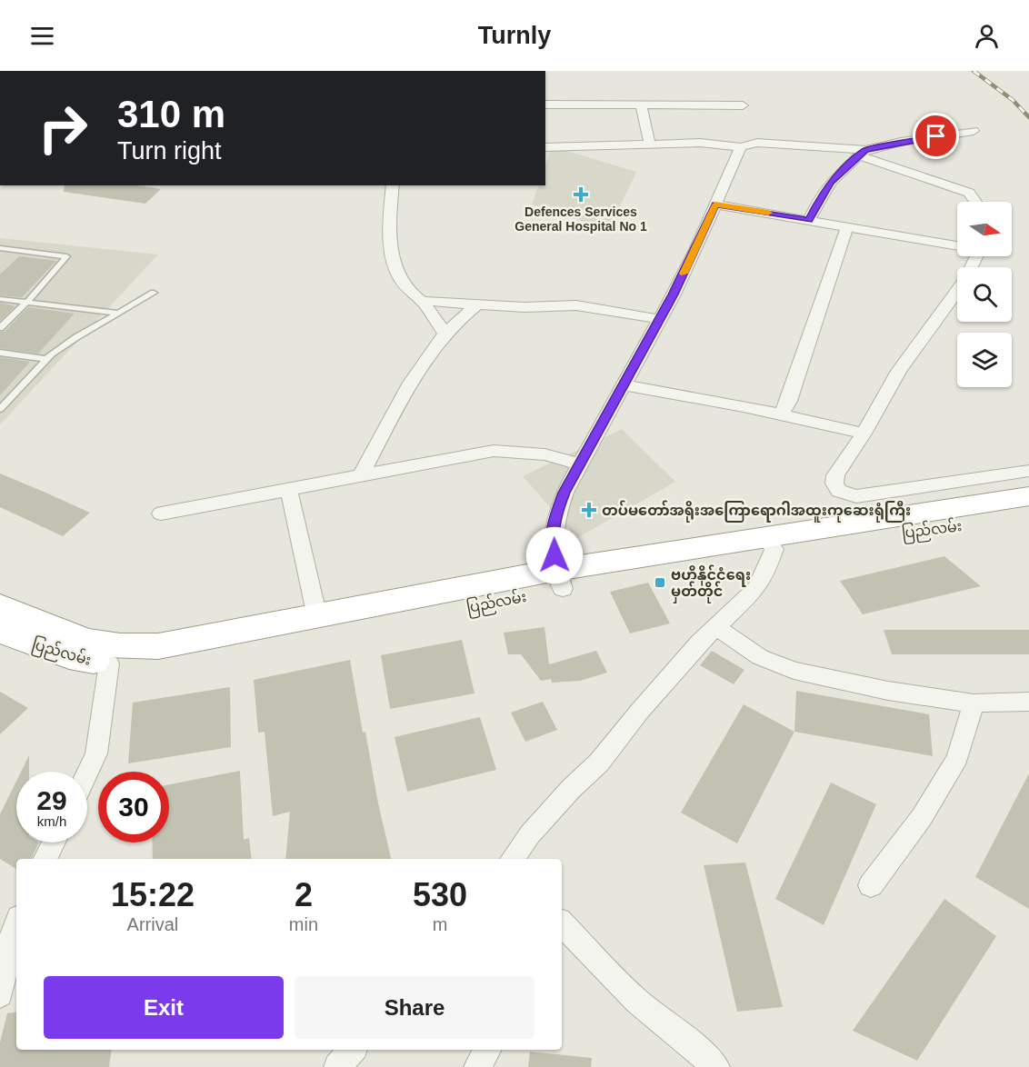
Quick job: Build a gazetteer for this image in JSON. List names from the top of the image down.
{
  "streets": {
    "highway": ["ပြည်လမ်း"]
  },
  "places": {
    "health": ["Defences Services General Hospital No 1", "တပ်မတော်အရိုးအကြောရောဂါအထူးကုဆေးရုံကြီး"],
    "transit": ["ဗဟိုနိုင်ငံရေး မှတ်တိုင်"]
  },
  "north": "right",
  "page": {
    "header": "Turnly",
    "turn": ["310 m", "Turn right"],
    "speed": "29 km/h",
    "limit": "30",
    "eta": [
      "15:22",
      "Arrival",
      "2",
      "min",
      "530",
      "m"
    ],
    "buttons": ["Exit", "Share"]
  }
}
